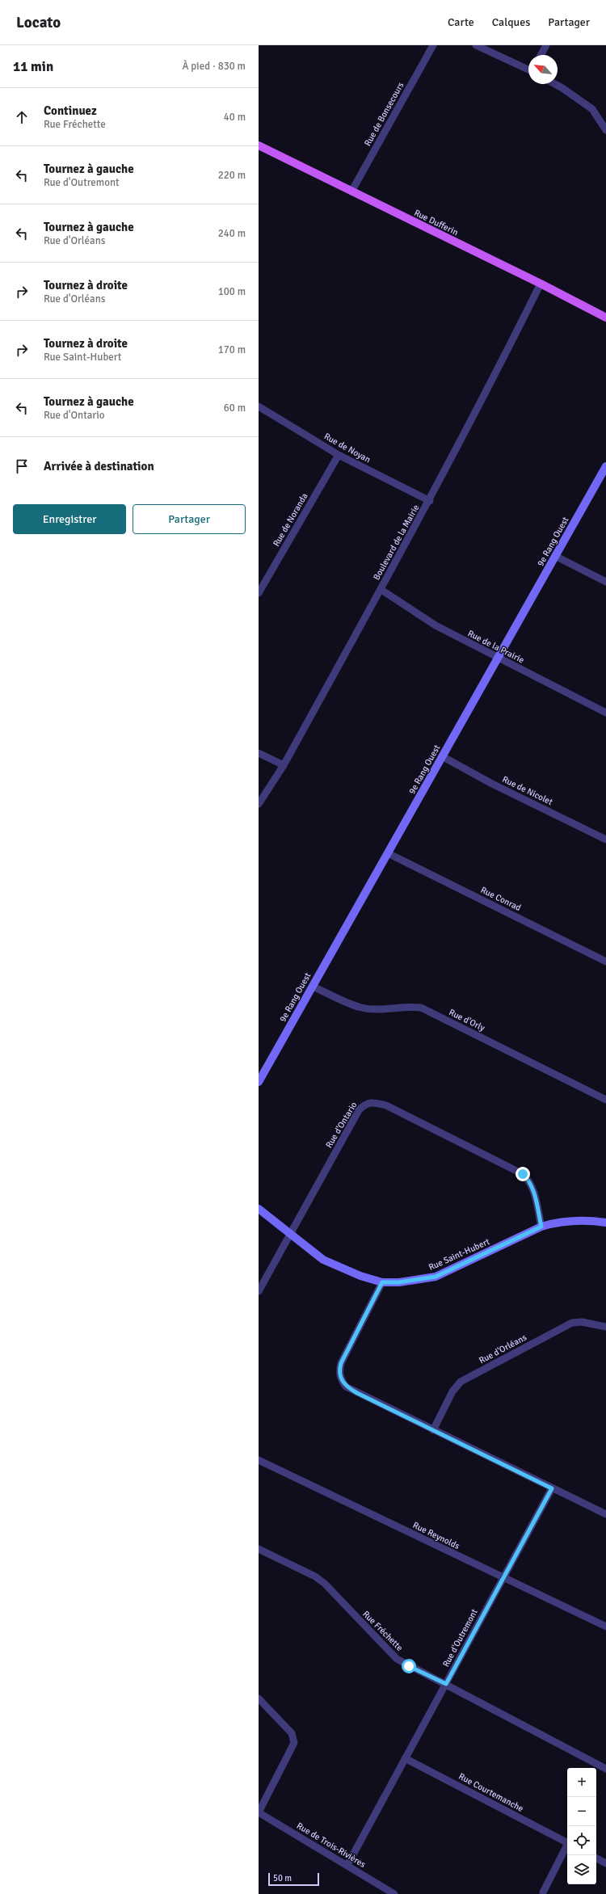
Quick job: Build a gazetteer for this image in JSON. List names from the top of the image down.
{
  "streets": {
    "main road": ["Rue Dufferin"],
    "street": [
      "Rue de Bonsecours",
      "Rue de Noyan",
      "Rue de Noranda",
      "9e Rang Ouest",
      "Boulevard de la Mairie",
      "Rue de la Prairie",
      "Rue de Nicolet",
      "Rue Conrad",
      "Rue d'Orly",
      "Rue d'Ontario",
      "Rue Saint-Hubert",
      "Rue d'Orléans",
      "Rue Reynolds",
      "Rue Fréchette",
      "Rue d'Outremont",
      "Rue Courtemanche",
      "Rue de Trois-Rivières"
    ]
  },
  "crossings": [
    ["Rue de Bonsecours", "Rue Dufferin"],
    ["Rue Dufferin", "Boulevard de la Mairie"],
    ["Rue de Noyan", "Rue de Noranda"],
    ["Rue de Noyan", "Boulevard de la Mairie"],
    ["9e Rang Ouest", "Rue de la Prairie"],
    ["9e Rang Ouest", "Rue de Nicolet"],
    ["9e Rang Ouest", "Rue Conrad"],
    ["9e Rang Ouest", "Rue d'Orly"],
    ["Boulevard de la Mairie", "Rue de la Prairie"],
    ["Rue d'Ontario", "Rue Saint-Hubert"],
    ["Rue Reynolds", "Rue d'Outremont"],
    ["Rue Fréchette", "Rue d'Outremont"],
    ["Rue d'Outremont", "Rue Courtemanche"],
    ["Rue d'Outremont", "Rue de Trois-Rivières"]
  ],
  "scale_bar": "50 m",
  "north": "top left",
  "page": {
    "header": "Locato",
    "nav": ["Carte", "Calques", "Partager"],
    "heading": ["11 min", "À pied · 830 m"],
    "list": [
      ["Continuez", "Rue Fréchette", "40 m"],
      ["Tournez à gauche", "Rue d'Outremont", "220 m"],
      ["Tournez à gauche", "Rue d'Orléans", "240 m"],
      ["Tournez à droite", "Rue d'Orléans", "100 m"],
      ["Tournez à droite", "Rue Saint-Hubert", "170 m"],
      ["Tournez à gauche", "Rue d'Ontario", "60 m"],
      "Arrivée à destination"
    ],
    "buttons": ["Enregistrer", "Partager"],
    "map_buttons": ["+", "−"],
    "scale": "50 m"
  }
}
